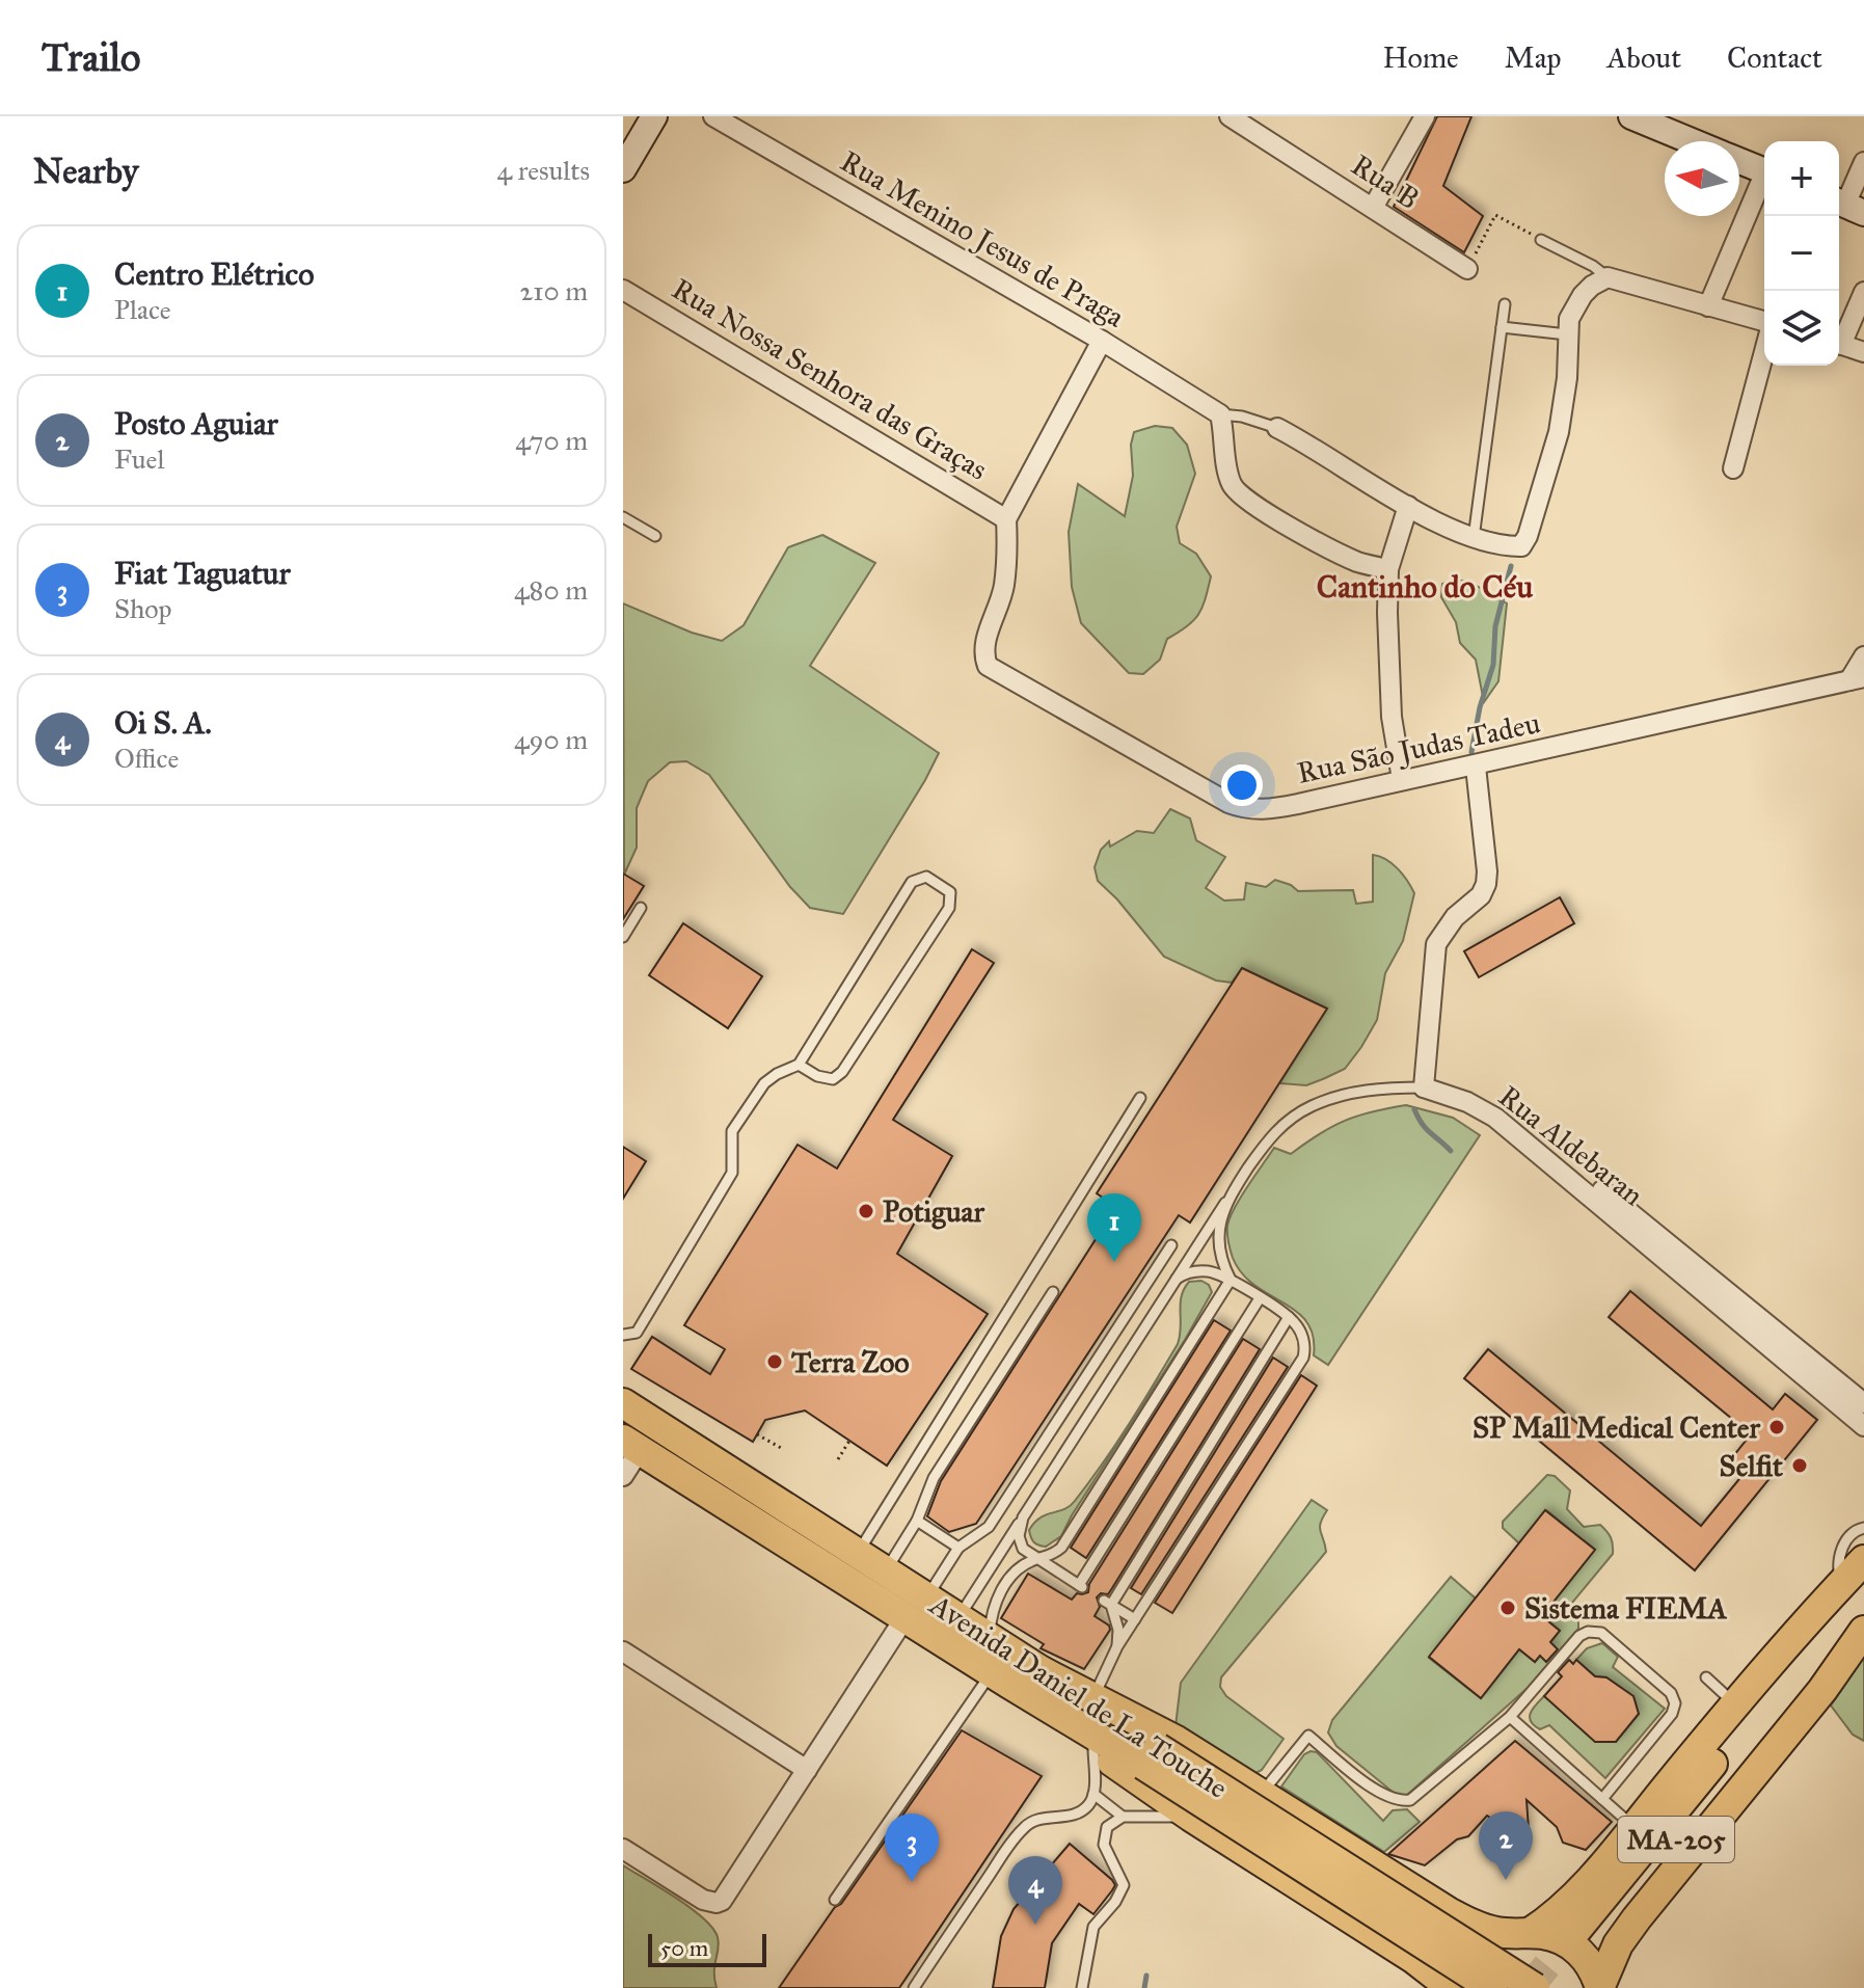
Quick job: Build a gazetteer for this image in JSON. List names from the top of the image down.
{
  "streets": {
    "main road": ["Avenida Daniel de La Touche", "MA-205"],
    "street": [
      "Rua B",
      "Rua Menino Jesus de Praga",
      "Rua Nossa Senhora das Graças",
      "Rua São Judas Tadeu",
      "Rua Aldebaran"
    ]
  },
  "crossings": [
    ["Rua Nossa Senhora das Graças", "Rua São Judas Tadeu"]
  ],
  "districts": ["Cantinho do Céu"],
  "places": [
    "Potiguar",
    "Terra Zoo",
    "SP Mall Medical Center",
    "Selfit",
    "Sistema FIEMA"
  ],
  "scale_bar": "50 m",
  "north": "left",
  "page": {
    "header": "Trailo",
    "nav": [
      "Home",
      "Map",
      "About",
      "Contact"
    ],
    "heading": ["Nearby", "4 results"],
    "map_buttons": ["+", "−"],
    "list": [
      {
        "mark": "1",
        "name": "Centro Elétrico",
        "note": "Place",
        "value": "210 m"
      },
      {
        "mark": "2",
        "name": "Posto Aguiar",
        "note": "Fuel",
        "value": "470 m"
      },
      {
        "mark": "3",
        "name": "Fiat Taguatur",
        "note": "Shop",
        "value": "480 m"
      },
      {
        "mark": "4",
        "name": "Oi S. A.",
        "note": "Office",
        "value": "490 m"
      }
    ],
    "pins": [
      "1",
      "2",
      "3",
      "4"
    ],
    "scale": "50 m"
  }
}
